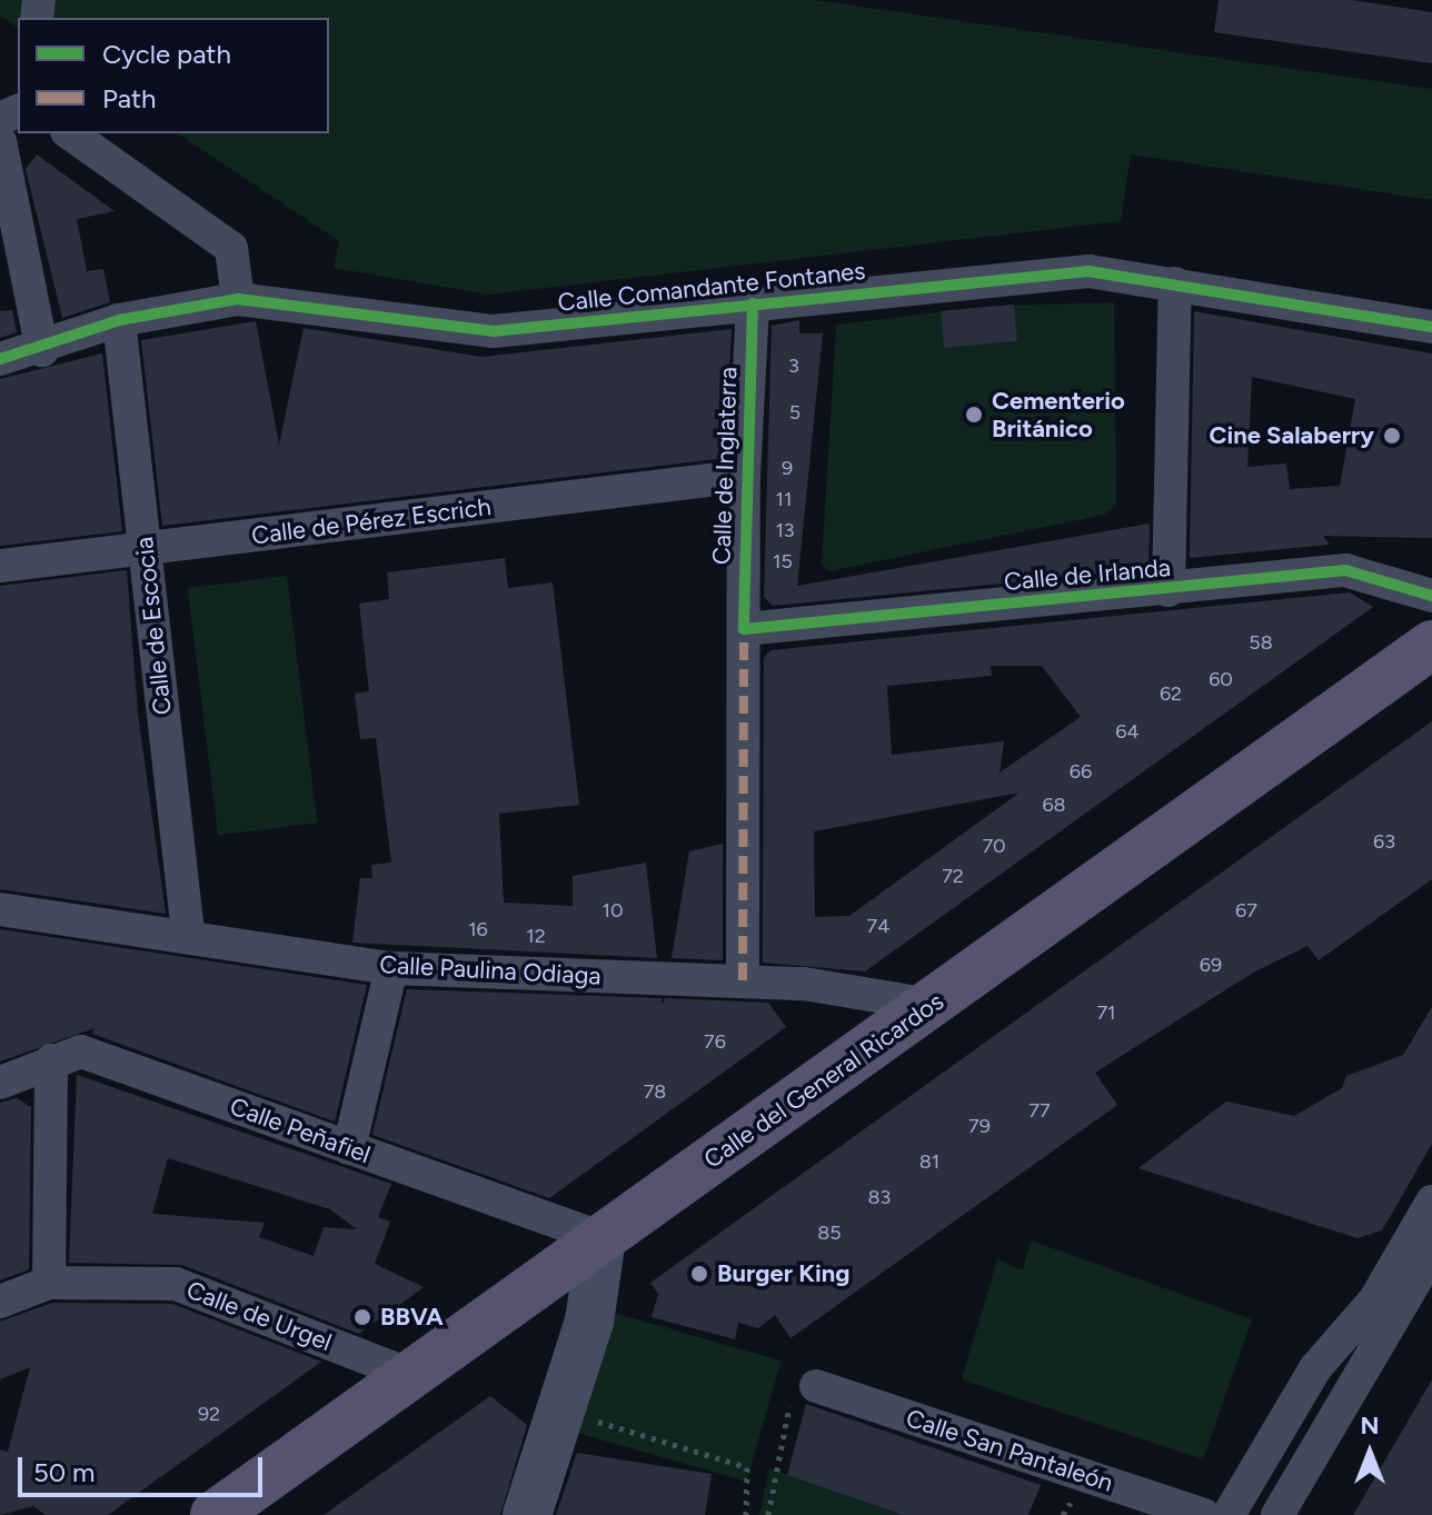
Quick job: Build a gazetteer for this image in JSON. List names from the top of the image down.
{
  "streets": {
    "main road": ["Calle del General Ricardos"],
    "street": [
      "Calle Comandante Fontanes",
      "Calle de Inglaterra",
      "Calle de Pérez Escrich",
      "Calle de Irlanda",
      "Calle de Escocia",
      "Calle Paulina Odiaga",
      "Calle Peñafiel",
      "Calle de Urgel",
      "Calle San Pantaleón"
    ]
  },
  "crossings": [
    ["Calle Comandante Fontanes", "Calle de Inglaterra"],
    ["Calle Comandante Fontanes", "Calle de Escocia"],
    ["Calle de Inglaterra", "Calle de Pérez Escrich"],
    ["Calle de Inglaterra", "Calle de Irlanda"],
    ["Calle de Inglaterra", "Calle Paulina Odiaga"],
    ["Calle de Pérez Escrich", "Calle de Escocia"],
    ["Calle de Escocia", "Calle Paulina Odiaga"],
    ["Calle Paulina Odiaga", "Calle del General Ricardos"],
    ["Calle del General Ricardos", "Calle Peñafiel"],
    ["Calle del General Ricardos", "Calle de Urgel"]
  ],
  "places": [
    "Cementerio Británico",
    "Cine Salaberry",
    "Burger King",
    "BBVA"
  ],
  "house_numbers": [
    "3",
    "5",
    "9",
    "11",
    "13",
    "15",
    "58",
    "60",
    "62",
    "64",
    "66",
    "68",
    "63",
    "70",
    "72",
    "10",
    "67",
    "74",
    "16",
    "12",
    "69",
    "71",
    "76",
    "78",
    "77",
    "79",
    "81",
    "83",
    "85",
    "92"
  ],
  "legend": ["Cycle path", "Path"],
  "scale_bar": "50 m",
  "north": "top"
}
